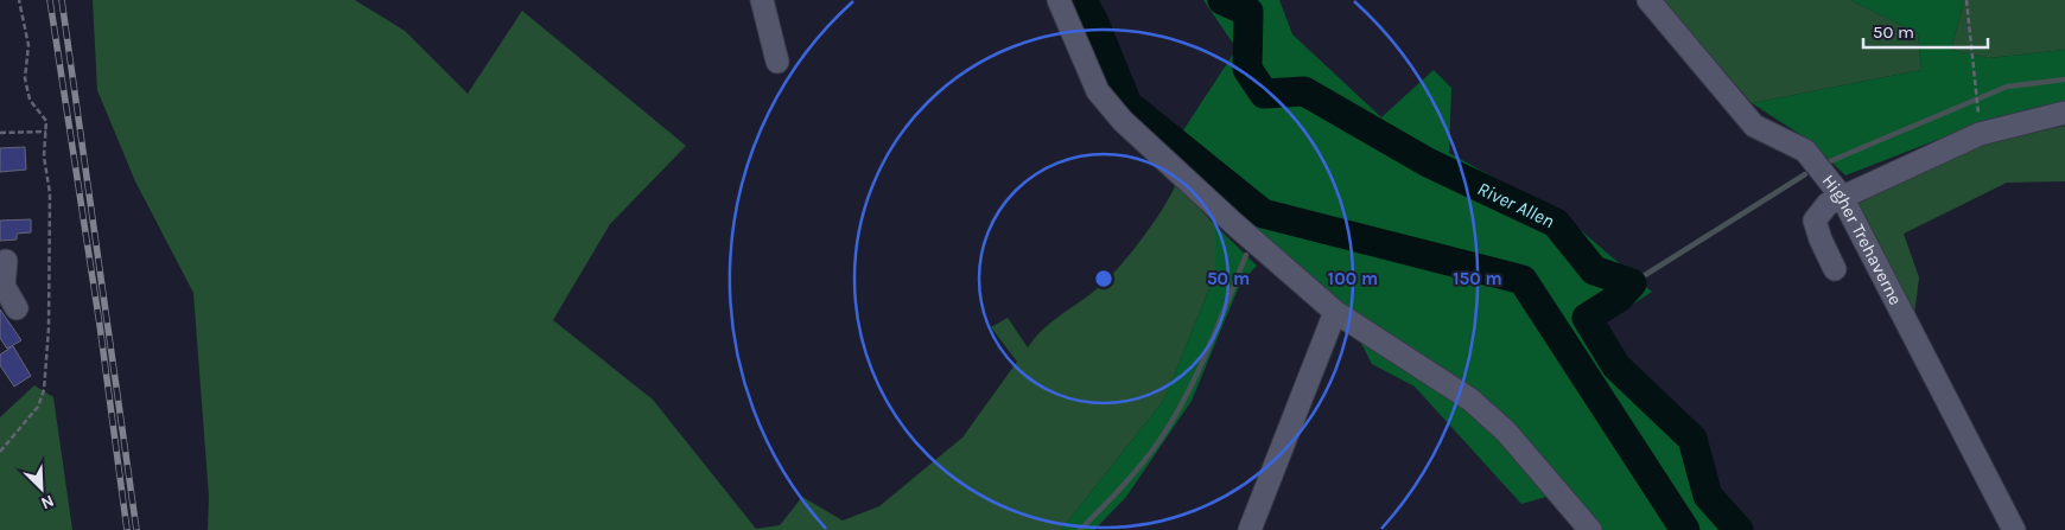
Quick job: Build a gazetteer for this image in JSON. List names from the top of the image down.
{
  "streets": {
    "street": ["Higher Trehaverne"]
  },
  "water": ["River Allen"],
  "scale_bar": "50 m",
  "north": "bottom right",
  "rings": ["50 m", "100 m", "150 m"]
}
